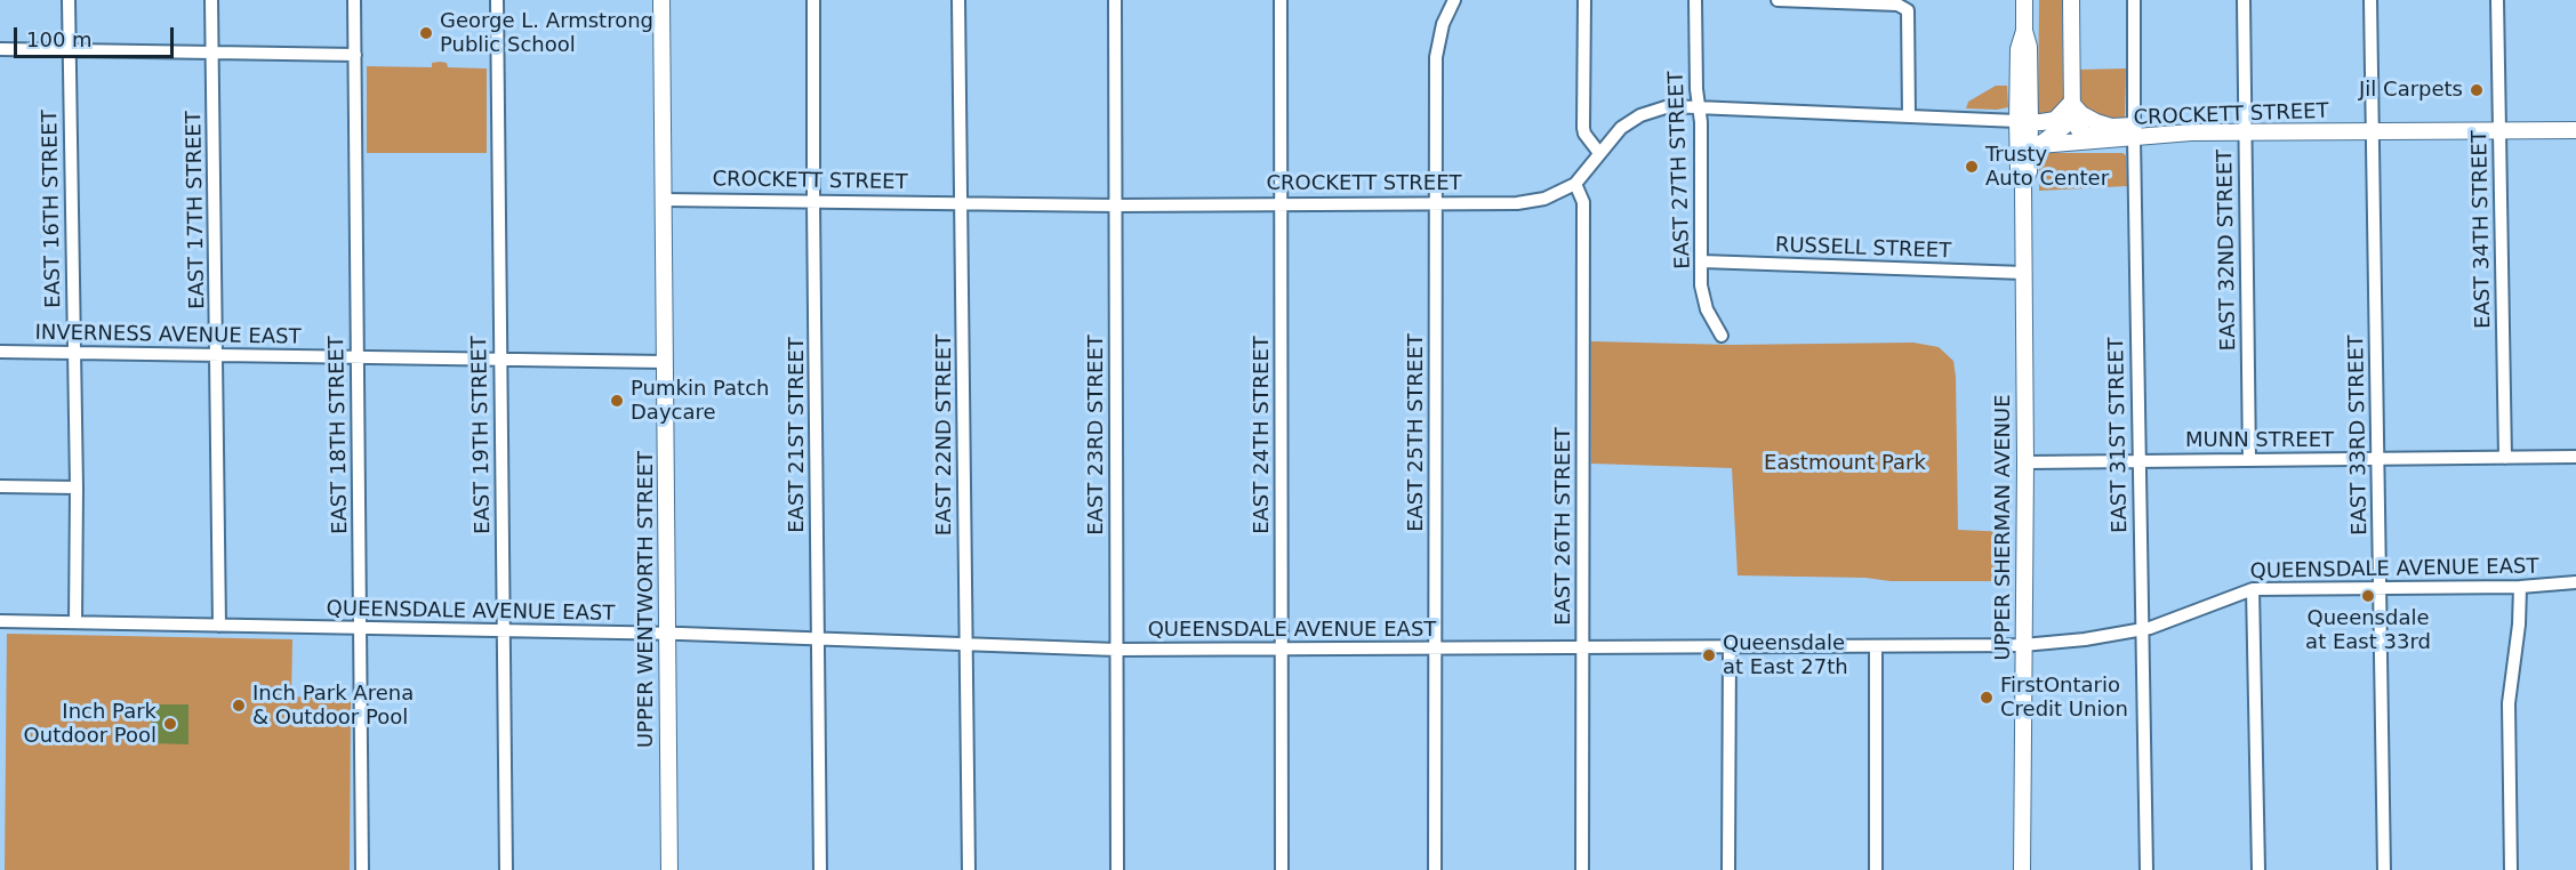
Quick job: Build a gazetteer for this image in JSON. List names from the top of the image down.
{
  "streets": {
    "main road": ["CROCKETT STREET", "UPPER SHERMAN AVENUE", "UPPER WENTWORTH STREET"],
    "street": [
      "EAST 27TH STREET",
      "EAST 16TH STREET",
      "EAST 17TH STREET",
      "EAST 34TH STREET",
      "RUSSELL STREET",
      "EAST 32ND STREET",
      "INVERNESS AVENUE EAST",
      "EAST 25TH STREET",
      "EAST 18TH STREET",
      "EAST 19TH STREET",
      "EAST 21ST STREET",
      "EAST 22ND STREET",
      "EAST 23RD STREET",
      "EAST 24TH STREET",
      "EAST 31ST STREET",
      "EAST 33RD STREET",
      "MUNN STREET",
      "EAST 26TH STREET",
      "QUEENSDALE AVENUE EAST"
    ]
  },
  "crossings": [
    ["CROCKETT STREET", "EAST 27TH STREET"],
    ["CROCKETT STREET", "EAST 34TH STREET"],
    ["CROCKETT STREET", "EAST 32ND STREET"],
    ["CROCKETT STREET", "EAST 25TH STREET"],
    ["CROCKETT STREET", "EAST 21ST STREET"],
    ["CROCKETT STREET", "EAST 22ND STREET"],
    ["CROCKETT STREET", "EAST 23RD STREET"],
    ["CROCKETT STREET", "EAST 24TH STREET"],
    ["CROCKETT STREET", "EAST 31ST STREET"],
    ["CROCKETT STREET", "EAST 33RD STREET"],
    ["CROCKETT STREET", "EAST 26TH STREET"],
    ["CROCKETT STREET", "UPPER SHERMAN AVENUE"],
    ["CROCKETT STREET", "UPPER WENTWORTH STREET"],
    ["EAST 27TH STREET", "RUSSELL STREET"],
    ["EAST 16TH STREET", "INVERNESS AVENUE EAST"],
    ["EAST 16TH STREET", "QUEENSDALE AVENUE EAST"],
    ["EAST 17TH STREET", "INVERNESS AVENUE EAST"],
    ["EAST 17TH STREET", "QUEENSDALE AVENUE EAST"],
    ["EAST 34TH STREET", "MUNN STREET"],
    ["RUSSELL STREET", "UPPER SHERMAN AVENUE"],
    ["EAST 32ND STREET", "MUNN STREET"],
    ["INVERNESS AVENUE EAST", "EAST 18TH STREET"],
    ["INVERNESS AVENUE EAST", "EAST 19TH STREET"],
    ["INVERNESS AVENUE EAST", "UPPER WENTWORTH STREET"],
    ["EAST 25TH STREET", "QUEENSDALE AVENUE EAST"],
    ["EAST 18TH STREET", "QUEENSDALE AVENUE EAST"],
    ["EAST 19TH STREET", "QUEENSDALE AVENUE EAST"],
    ["EAST 21ST STREET", "QUEENSDALE AVENUE EAST"],
    ["EAST 22ND STREET", "QUEENSDALE AVENUE EAST"],
    ["EAST 23RD STREET", "QUEENSDALE AVENUE EAST"],
    ["EAST 24TH STREET", "QUEENSDALE AVENUE EAST"],
    ["EAST 31ST STREET", "MUNN STREET"],
    ["EAST 31ST STREET", "QUEENSDALE AVENUE EAST"],
    ["EAST 33RD STREET", "MUNN STREET"],
    ["EAST 33RD STREET", "QUEENSDALE AVENUE EAST"],
    ["MUNN STREET", "UPPER SHERMAN AVENUE"],
    ["EAST 26TH STREET", "QUEENSDALE AVENUE EAST"],
    ["UPPER SHERMAN AVENUE", "QUEENSDALE AVENUE EAST"],
    ["QUEENSDALE AVENUE EAST", "UPPER WENTWORTH STREET"]
  ],
  "parks": ["Eastmount Park"],
  "places": [
    "George L. Armstrong Public School",
    "Jil Carpets",
    "Trusty Auto Center",
    "Pumkin Patch Daycare",
    "Queensdale at East 33rd",
    "Queensdale at East 27th",
    "FirstOntario Credit Union",
    "Inch Park Arena & Outdoor Pool",
    "Inch Park Outdoor Pool"
  ],
  "scale_bar": "100 m"
}
